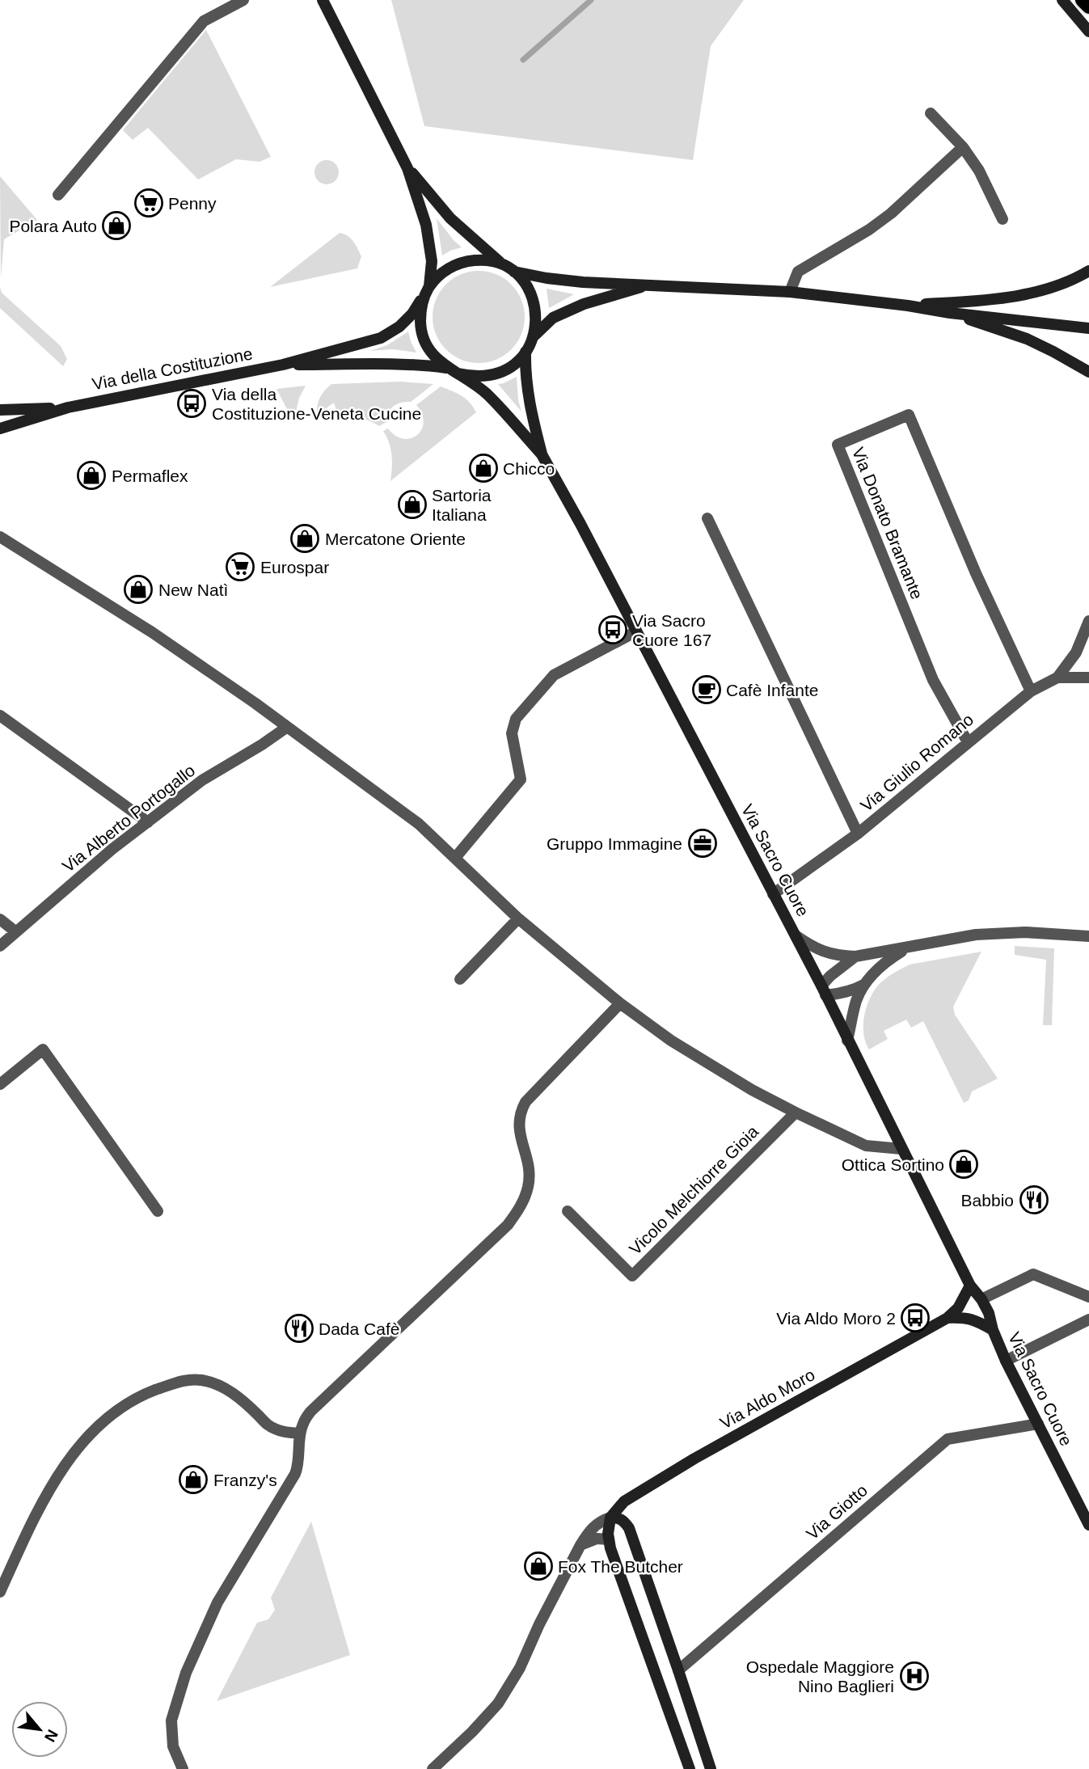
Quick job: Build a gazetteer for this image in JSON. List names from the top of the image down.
{
  "streets": {
    "main road": ["Via della Costituzione", "Via Sacro Cuore", "Via Aldo Moro"],
    "street": [
      "Via Donato Bramante",
      "Via Giulio Romano",
      "Via Alberto Portogallo",
      "Vicolo Melchiorre Gioia",
      "Via Giotto"
    ]
  },
  "crossings": [
    ["Via Donato Bramante", "Via Giulio Romano"],
    ["Via Giulio Romano", "Via Sacro Cuore"],
    ["Via Sacro Cuore", "Via Giotto"]
  ],
  "places": {
    "supermarket": ["Penny", "Eurospar"],
    "shop": [
      "Polara Auto",
      "Chicco",
      "Permaflex",
      "Sartoria Italiana",
      "Mercatone Oriente",
      "New Natì",
      "Ottica Sortino",
      "Franzy's",
      "Fox The Butcher"
    ],
    "bus stop": ["Via della Costituzione-Veneta Cucine", "Via Sacro Cuore 167", "Via Aldo Moro 2"],
    "cafe": ["Cafè Infante"],
    "office": ["Gruppo Immagine"],
    "restaurant": ["Babbio", "Dada Cafè"],
    "hospital": ["Ospedale Maggiore Nino Baglieri"]
  },
  "north": "bottom right"
}
